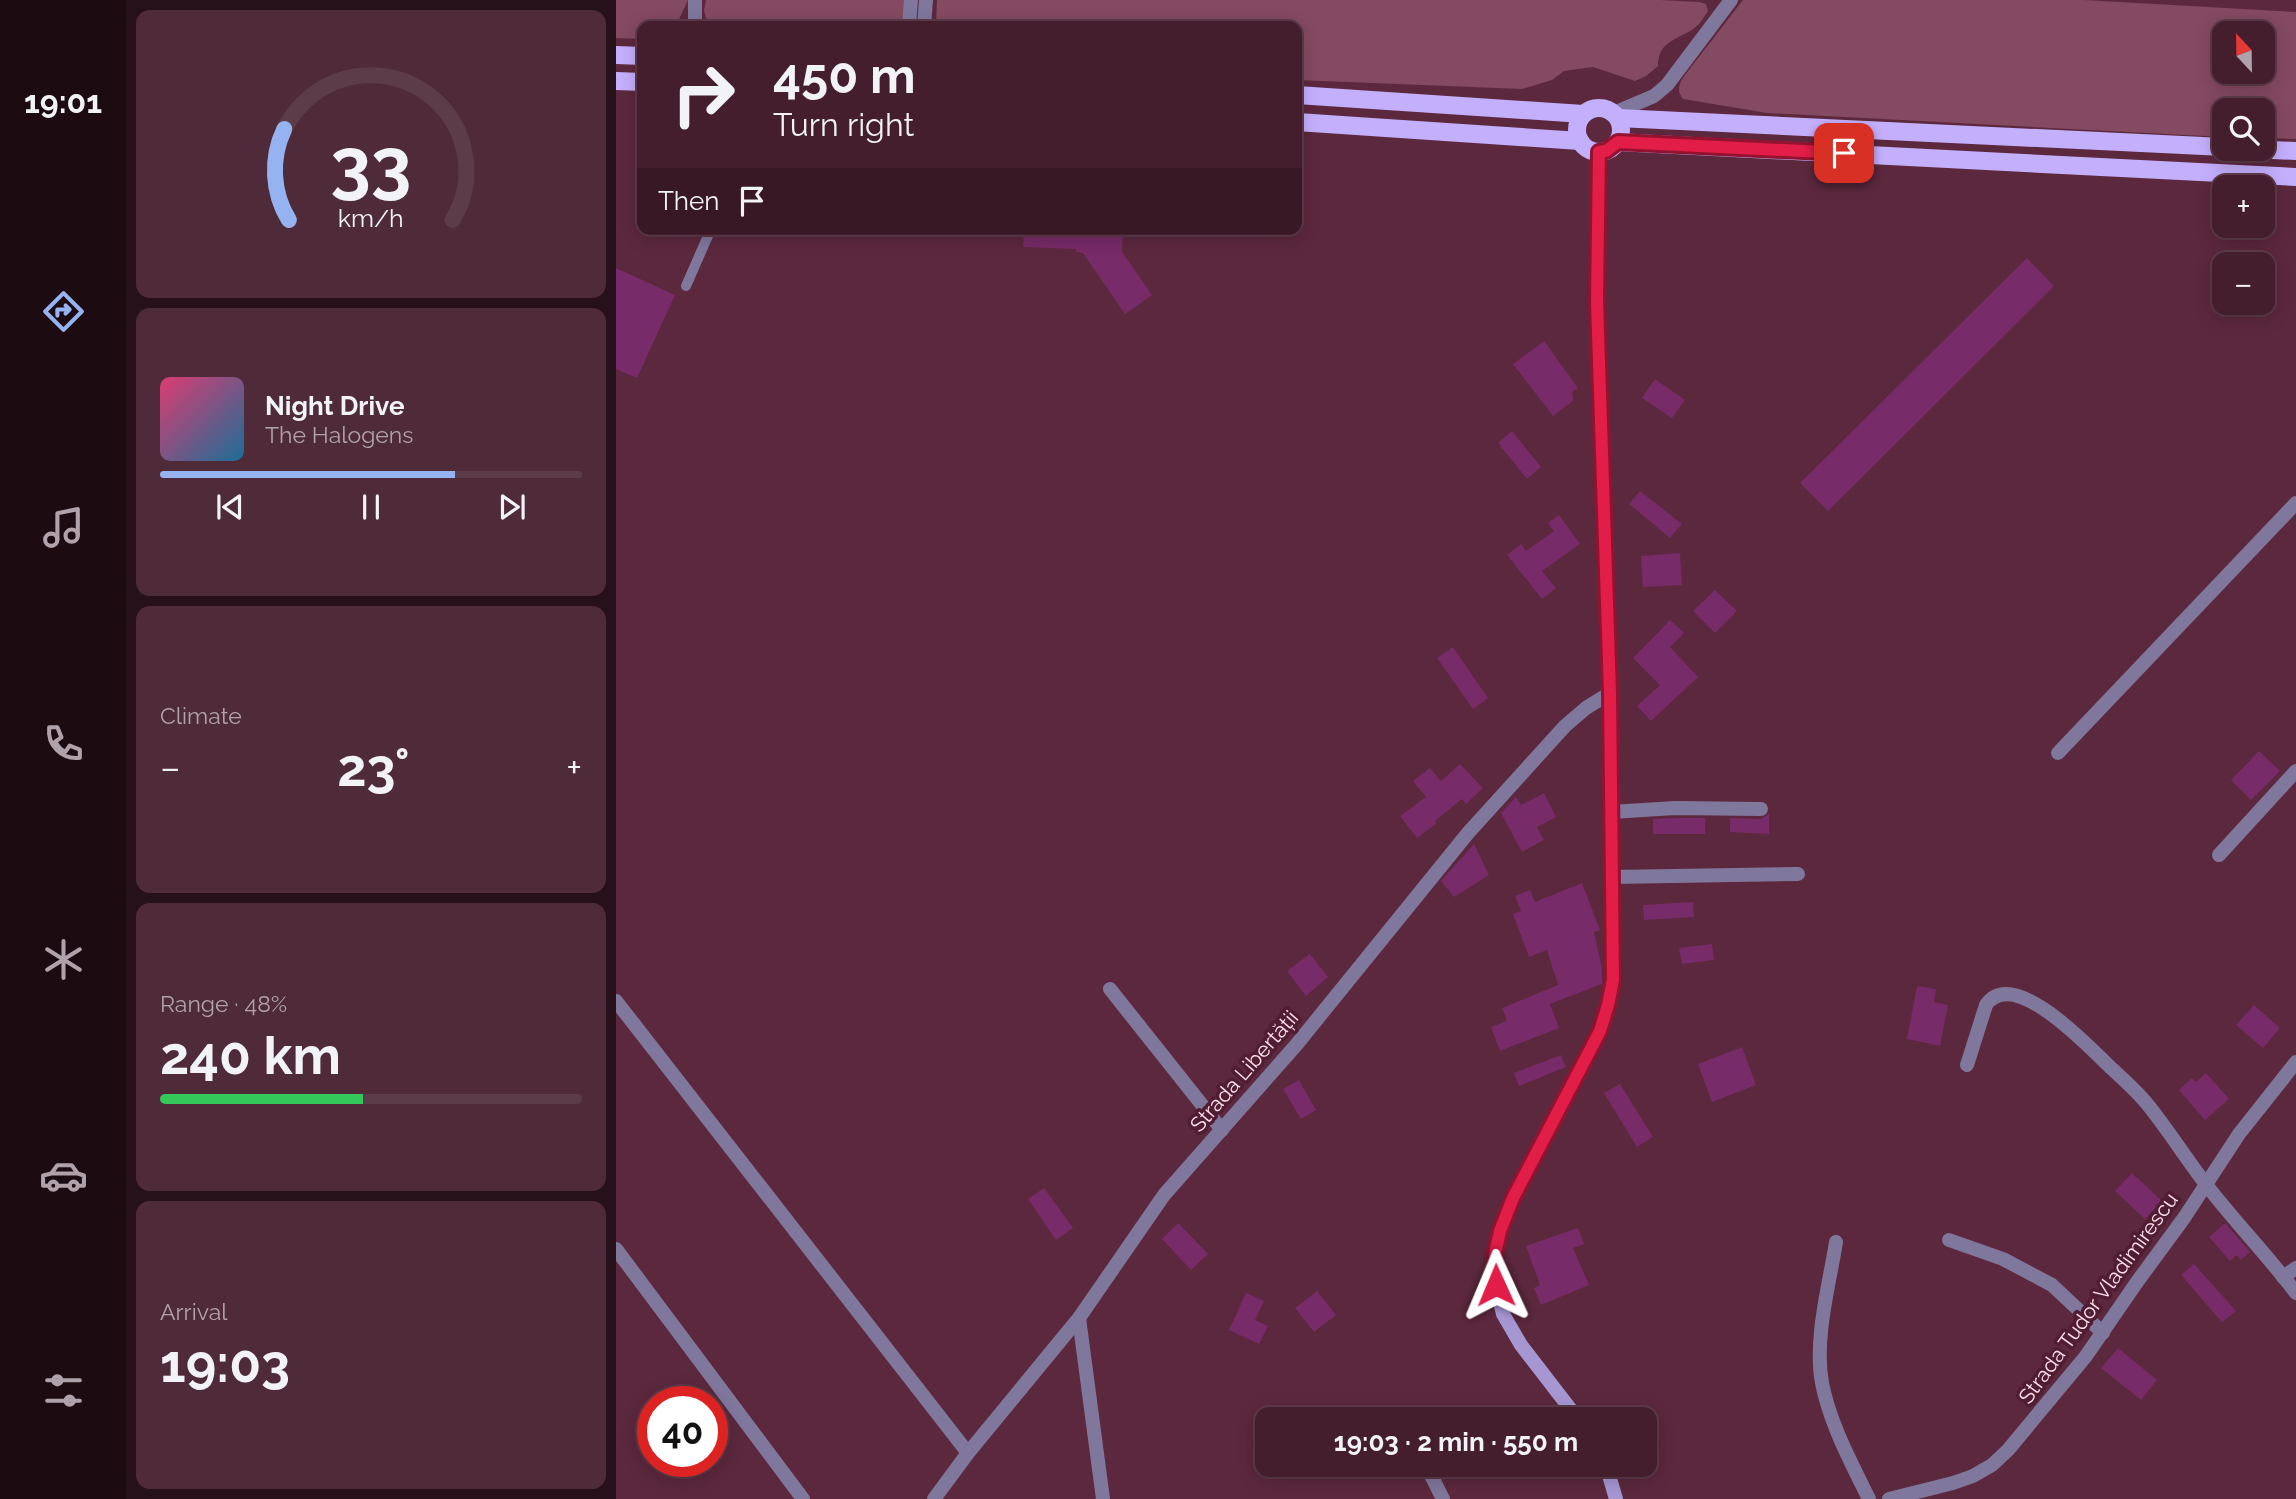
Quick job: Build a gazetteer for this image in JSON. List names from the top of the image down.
{
  "streets": {
    "street": ["Strada Libertății", "Strada Tudor Vladimirescu"]
  },
  "north": "top",
  "page": {
    "tabs": "19:01",
    "map_buttons": ["+", "−"],
    "turn": ["450 m", "Turn right"],
    "then": "Then",
    "song": ["Night Drive", "The Halogens"],
    "tile": [
      "Climate",
      ["Range · 48%", "240 km"],
      ["Arrival", "19:03"]
    ],
    "heat": ["−", "23°", "+"],
    "limit": "40",
    "trip": "19:03 · 2 min · 550 m",
    "gauge": ["33", "km/h"]
  }
}
